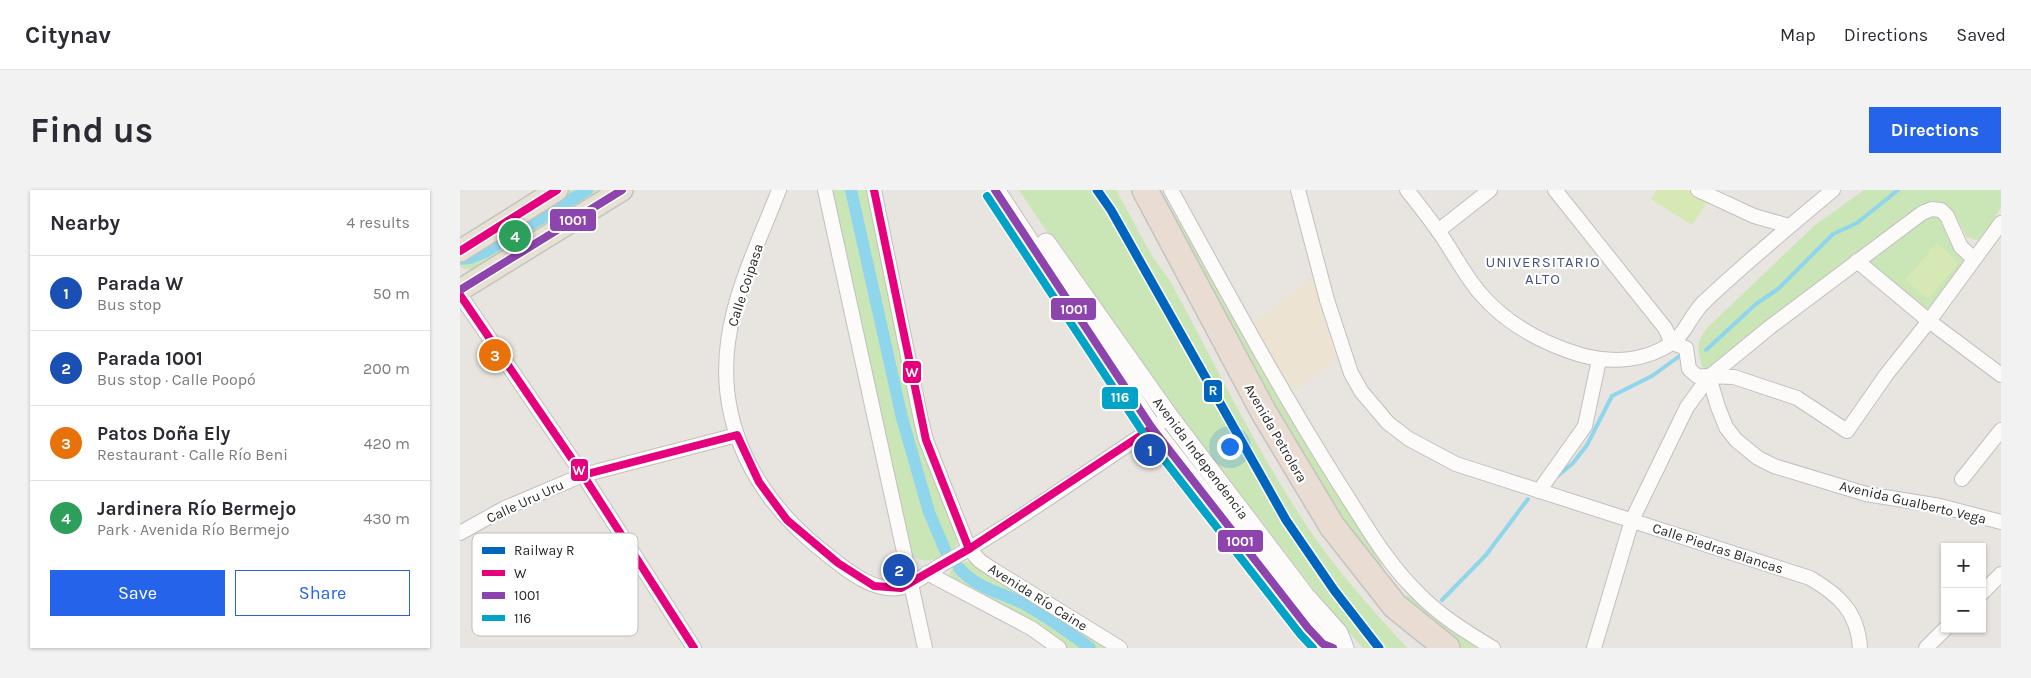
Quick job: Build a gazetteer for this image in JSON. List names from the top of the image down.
{
  "streets": {
    "highway": ["Avenida Petrolera"],
    "main road": ["Avenida Independencia"],
    "street": [
      "Calle Coipasa",
      "Calle Uru Uru",
      "Avenida Gualberto Vega",
      "Calle Piedras Blancas",
      "Avenida Río Caine"
    ]
  },
  "crossings": [
    ["Calle Coipasa", "Calle Uru Uru"]
  ],
  "districts": ["UNIVERSITARIO ALTO"],
  "lines": [
    "rail line R",
    "transit line W",
    "transit line 1001",
    "transit line 116"
  ],
  "legend": [
    "Railway R",
    "W",
    "1001",
    "116"
  ],
  "page": {
    "header": "Citynav",
    "nav": ["Map", "Directions", "Saved"],
    "buttons": [
      "Directions",
      ["Save", "Share"]
    ],
    "title": "Find us",
    "heading": ["Nearby", "4 results"],
    "pins": [
      "4",
      "3",
      "1",
      "2"
    ],
    "list": [
      {
        "mark": "1",
        "name": "Parada W",
        "note": "Bus stop",
        "value": "50 m"
      },
      {
        "mark": "2",
        "name": "Parada 1001",
        "note": "Bus stop · Calle Poopó",
        "value": "200 m"
      },
      {
        "mark": "3",
        "name": "Patos Doña Ely",
        "note": "Restaurant · Calle Río Beni",
        "value": "420 m"
      },
      {
        "mark": "4",
        "name": "Jardinera Río Bermejo",
        "note": "Park · Avenida Río Bermejo",
        "value": "430 m"
      }
    ],
    "map_buttons": ["+", "−"]
  }
}
